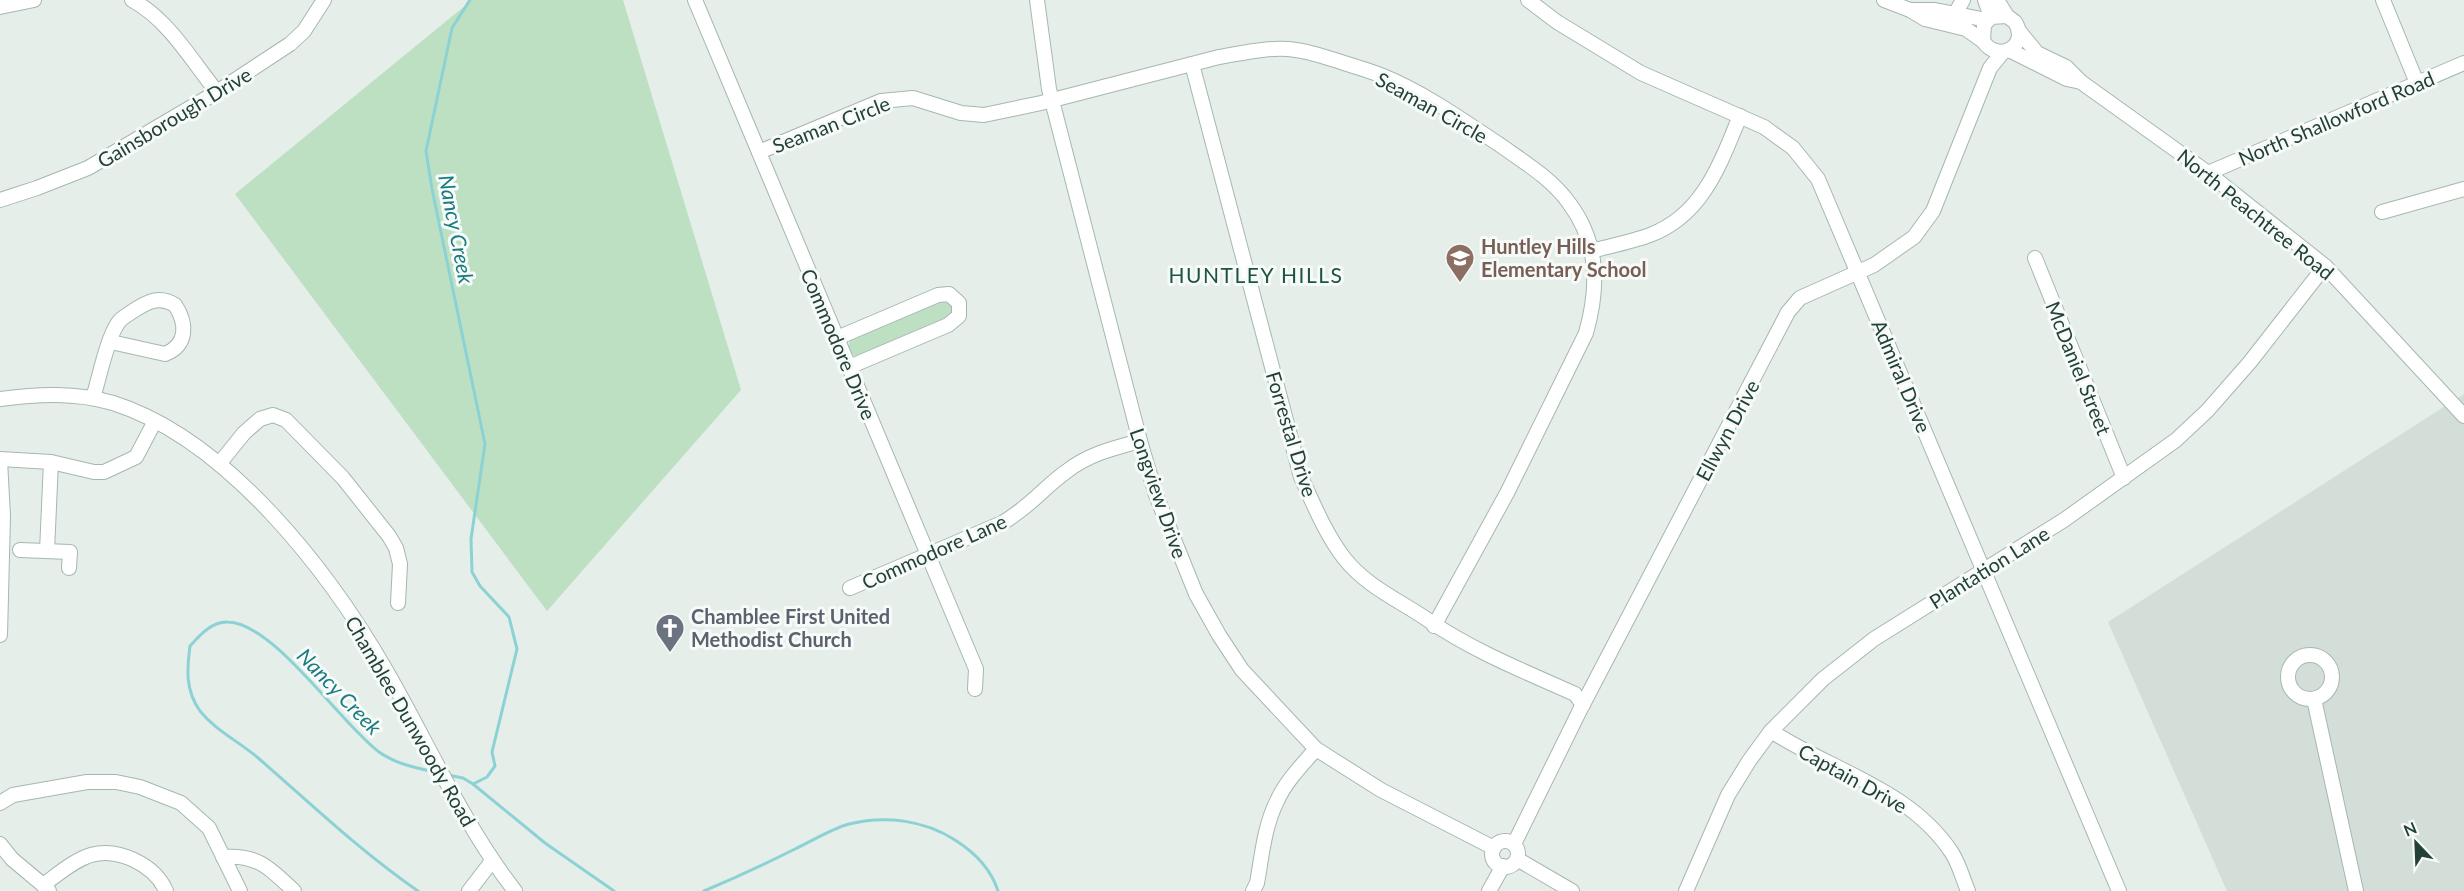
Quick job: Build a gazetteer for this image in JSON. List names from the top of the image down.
{
  "streets": {
    "street": [
      "Seaman Circle",
      "Gainsborough Drive",
      "North Shallowford Road",
      "North Peachtree Road",
      "Commodore Drive",
      "McDaniel Street",
      "Admiral Drive",
      "Ellwyn Drive",
      "Forrestal Drive",
      "Longview Drive",
      "Commodore Lane",
      "Plantation Lane",
      "Chamblee Dunwoody Road",
      "Captain Drive"
    ]
  },
  "crossings": [
    ["Seaman Circle", "Commodore Drive"],
    ["Seaman Circle", "Forrestal Drive"],
    ["Seaman Circle", "Longview Drive"],
    ["North Shallowford Road", "North Peachtree Road"],
    ["North Peachtree Road", "Ellwyn Drive"],
    ["North Peachtree Road", "Plantation Lane"],
    ["Commodore Drive", "Commodore Lane"],
    ["McDaniel Street", "Plantation Lane"],
    ["Admiral Drive", "Ellwyn Drive"],
    ["Admiral Drive", "Plantation Lane"],
    ["Ellwyn Drive", "Forrestal Drive"],
    ["Ellwyn Drive", "Longview Drive"],
    ["Longview Drive", "Commodore Lane"],
    ["Plantation Lane", "Captain Drive"]
  ],
  "districts": ["HUNTLEY HILLS"],
  "water": ["Nancy Creek"],
  "places": {
    "school or university": ["Huntley Hills Elementary School"],
    "church": ["Chamblee First United Methodist Church"]
  },
  "north": "top left"
}
